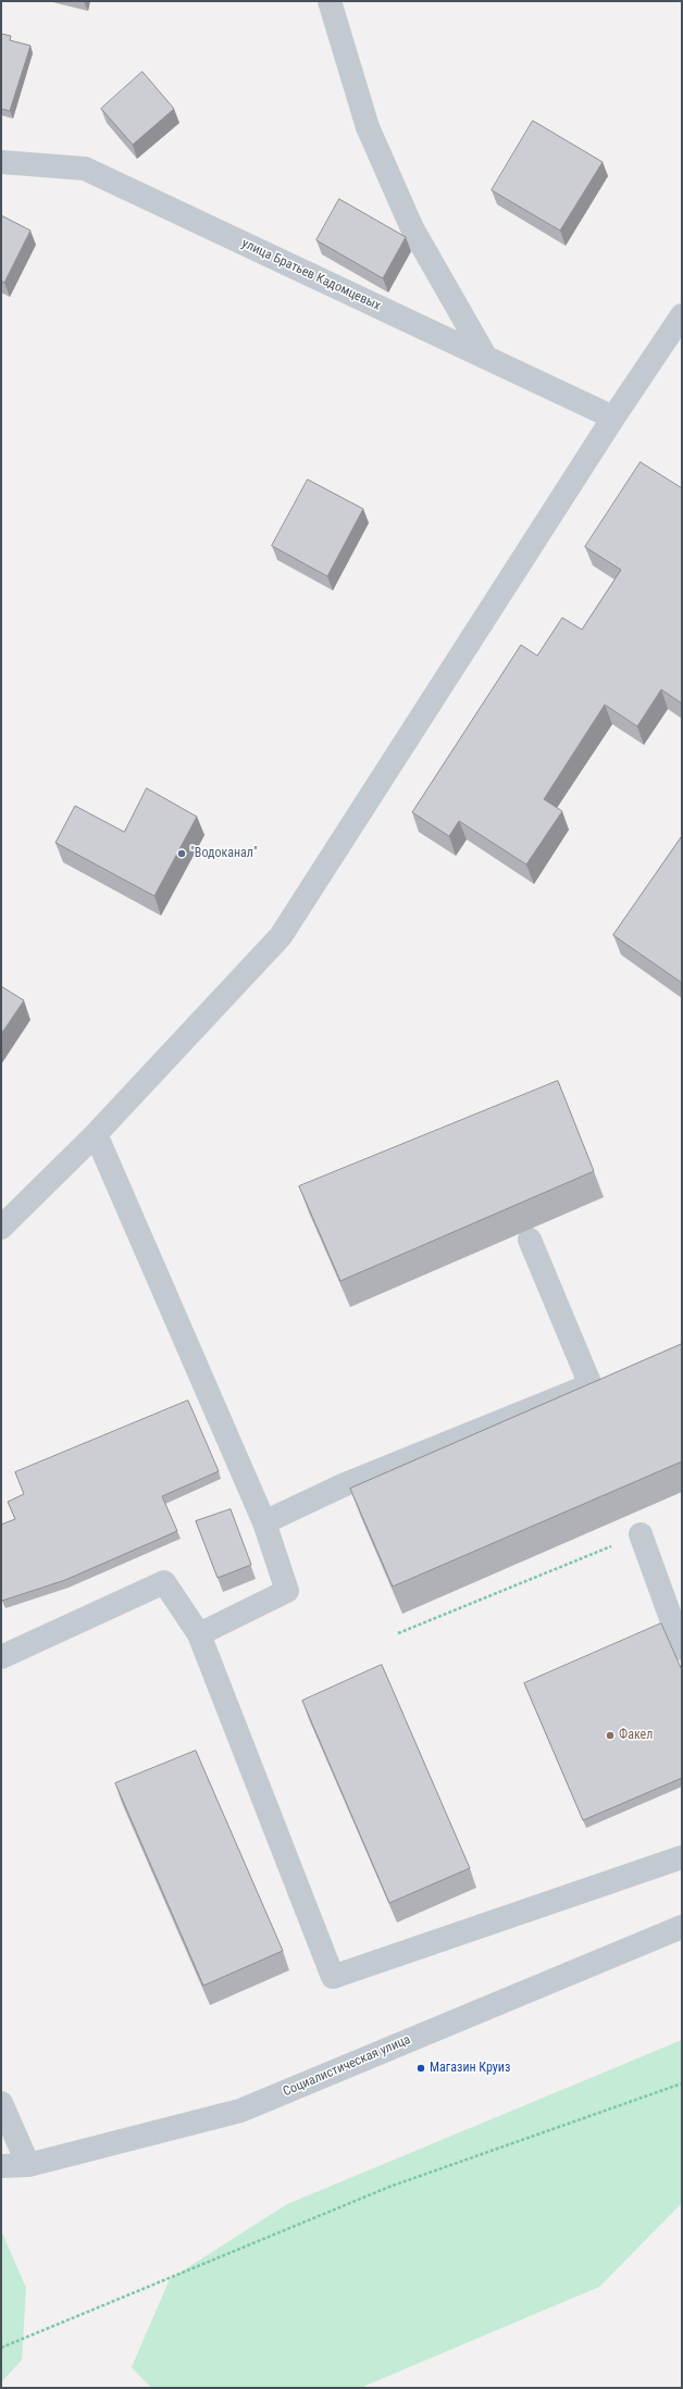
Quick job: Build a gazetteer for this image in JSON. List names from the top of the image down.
{
  "streets": {
    "street": ["улица Братьев Кадомцевых", "Социалистическая улица"]
  },
  "places": ["\"Водоканал\"", "Факел", "Магазин Круиз"]
}
